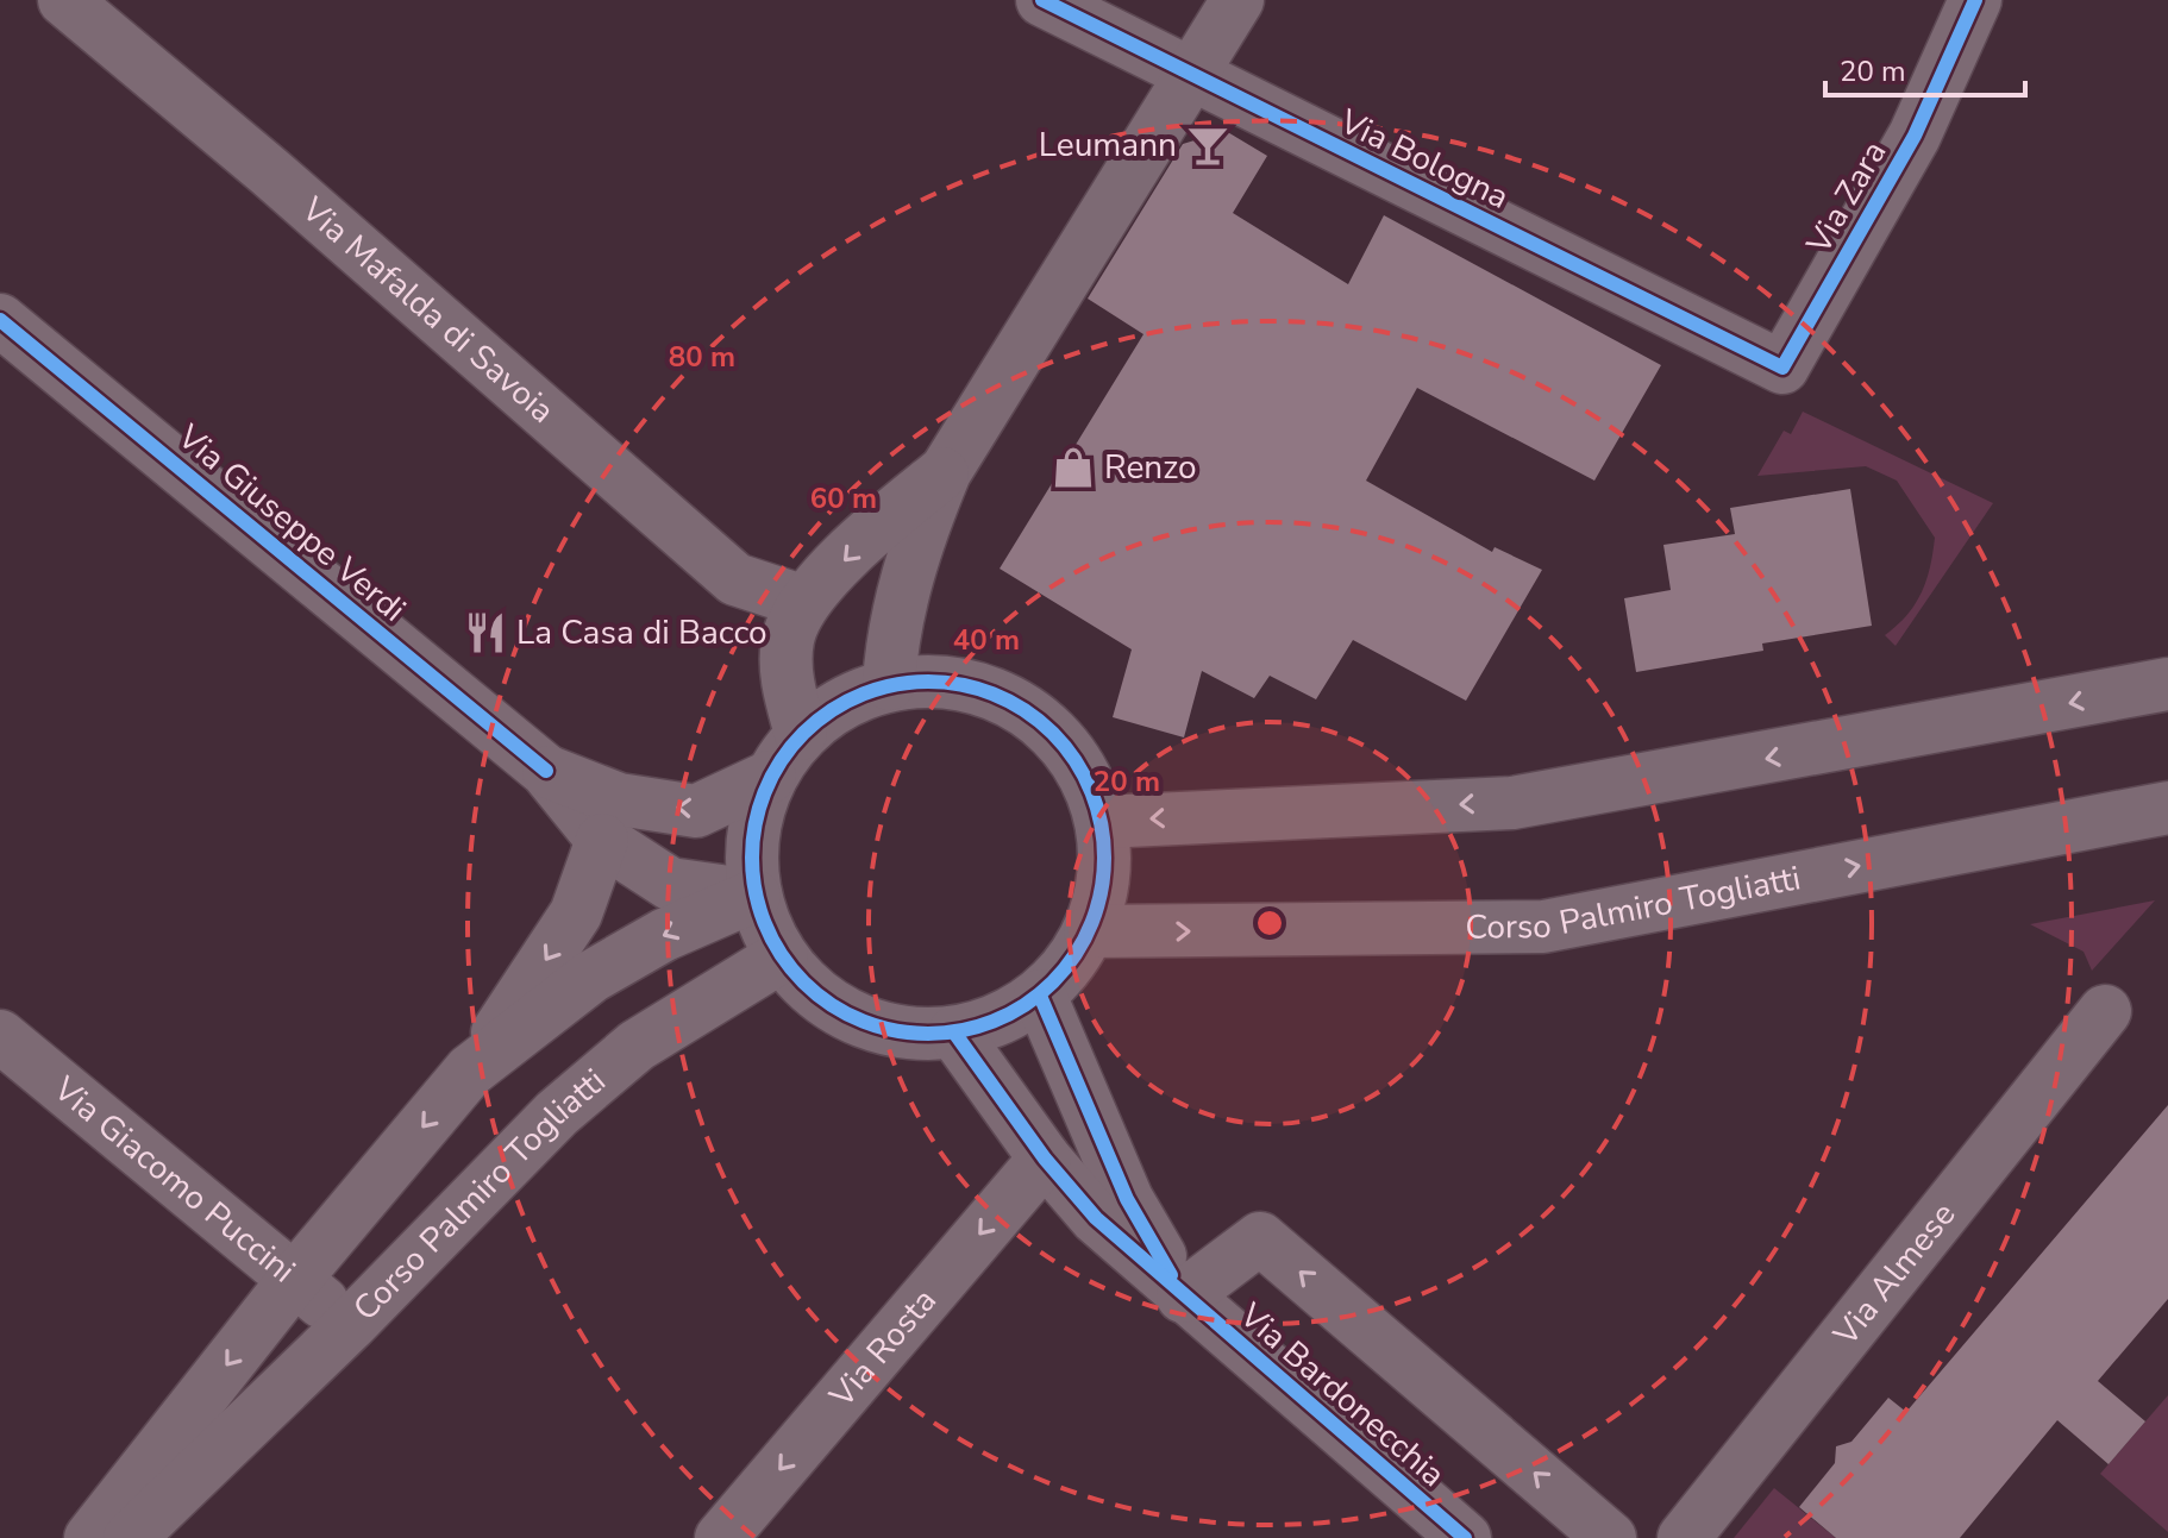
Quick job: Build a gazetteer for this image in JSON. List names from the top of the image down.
{
  "streets": {
    "street": [
      "Via Bologna",
      "Via Zara",
      "Via Mafalda di Savoia",
      "Via Giuseppe Verdi",
      "Corso Palmiro Togliatti",
      "Via Giacomo Puccini",
      "Via Almese",
      "Via Rosta",
      "Via Bardonecchia"
    ]
  },
  "crossings": [
    ["Via Bologna", "Via Zara"],
    ["Via Giuseppe Verdi", "Corso Palmiro Togliatti"],
    ["Corso Palmiro Togliatti", "Via Giacomo Puccini"],
    ["Via Rosta", "Via Bardonecchia"]
  ],
  "one_way": ["Via Rosta"],
  "places": {
    "bar": ["Leumann"],
    "shop": ["Renzo"],
    "restaurant": ["La Casa di Bacco"]
  },
  "scale_bar": "20 m",
  "rings": [
    "80 m",
    "60 m",
    "40 m",
    "20 m"
  ]
}
